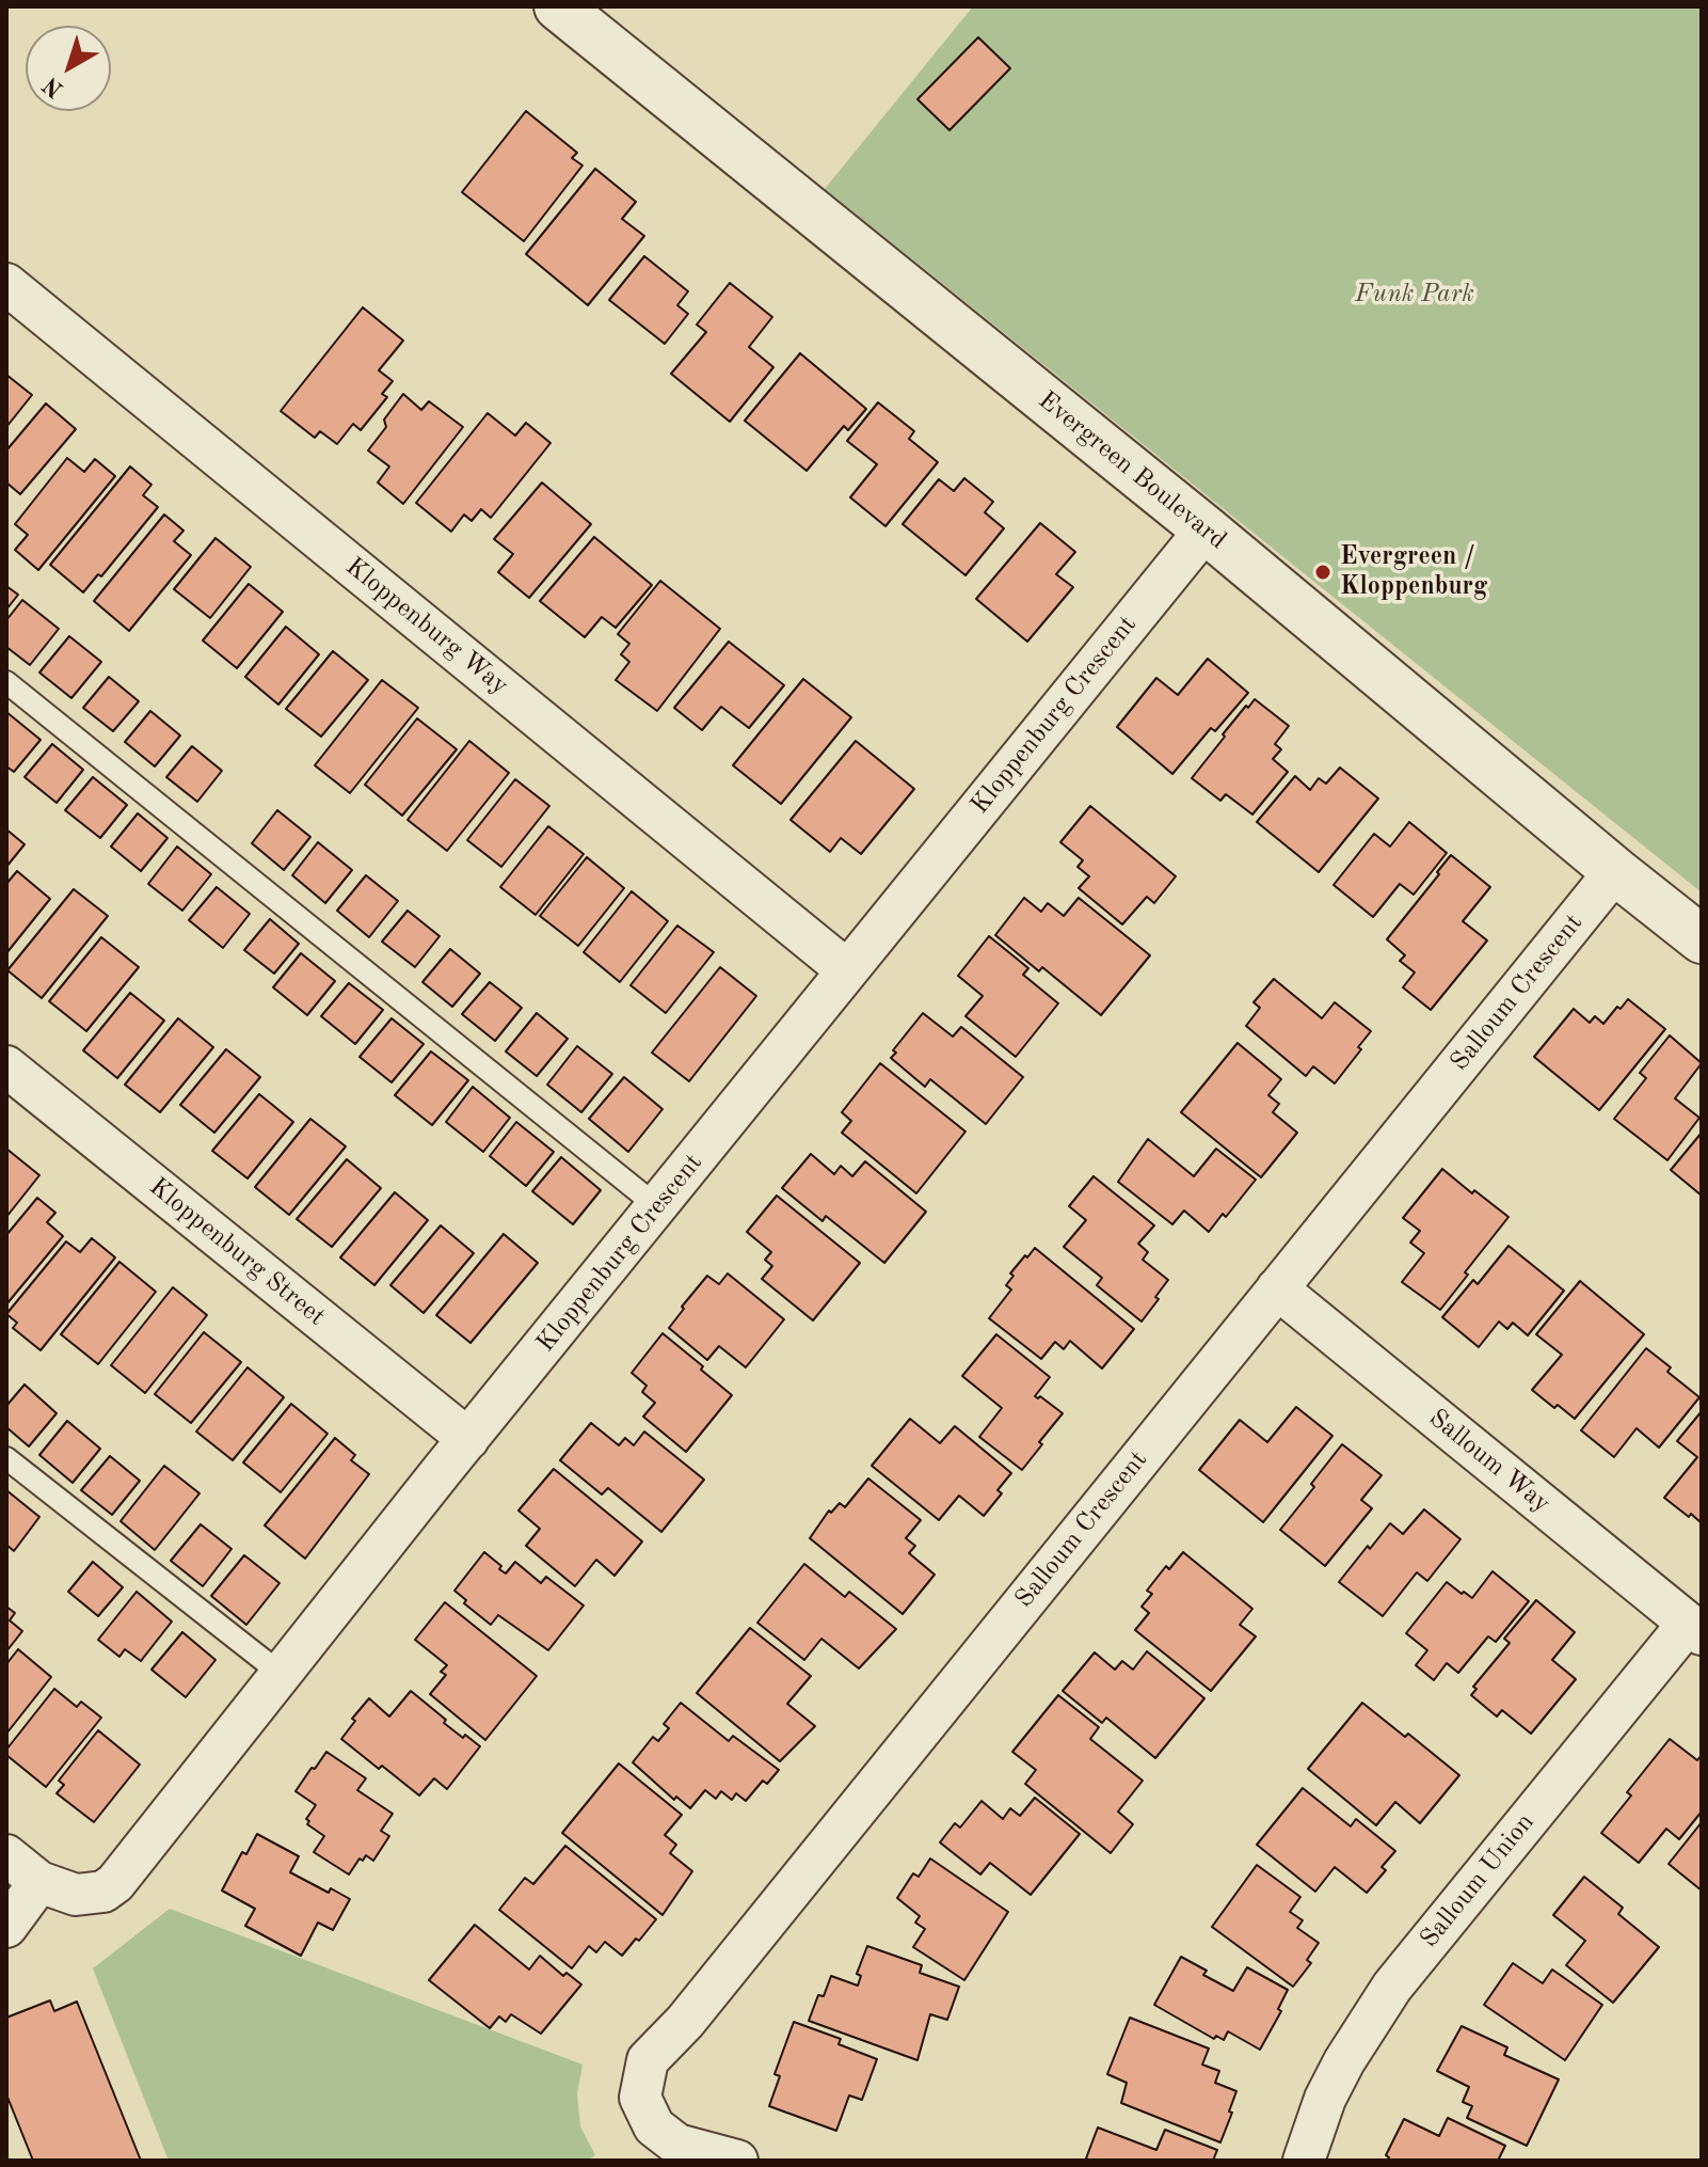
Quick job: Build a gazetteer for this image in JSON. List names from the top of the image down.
{
  "streets": {
    "street": [
      "Evergreen Boulevard",
      "Kloppenburg Way",
      "Kloppenburg Crescent",
      "Salloum Crescent",
      "Kloppenburg Street",
      "Salloum Way",
      "Salloum Union"
    ]
  },
  "crossings": [
    ["Evergreen Boulevard", "Kloppenburg Crescent"],
    ["Evergreen Boulevard", "Salloum Crescent"],
    ["Kloppenburg Way", "Kloppenburg Crescent"],
    ["Kloppenburg Crescent", "Kloppenburg Street"],
    ["Salloum Crescent", "Salloum Way"],
    ["Salloum Way", "Salloum Union"]
  ],
  "parks": ["Funk Park"],
  "places": ["Evergreen / Kloppenburg"],
  "north": "bottom left"
}
